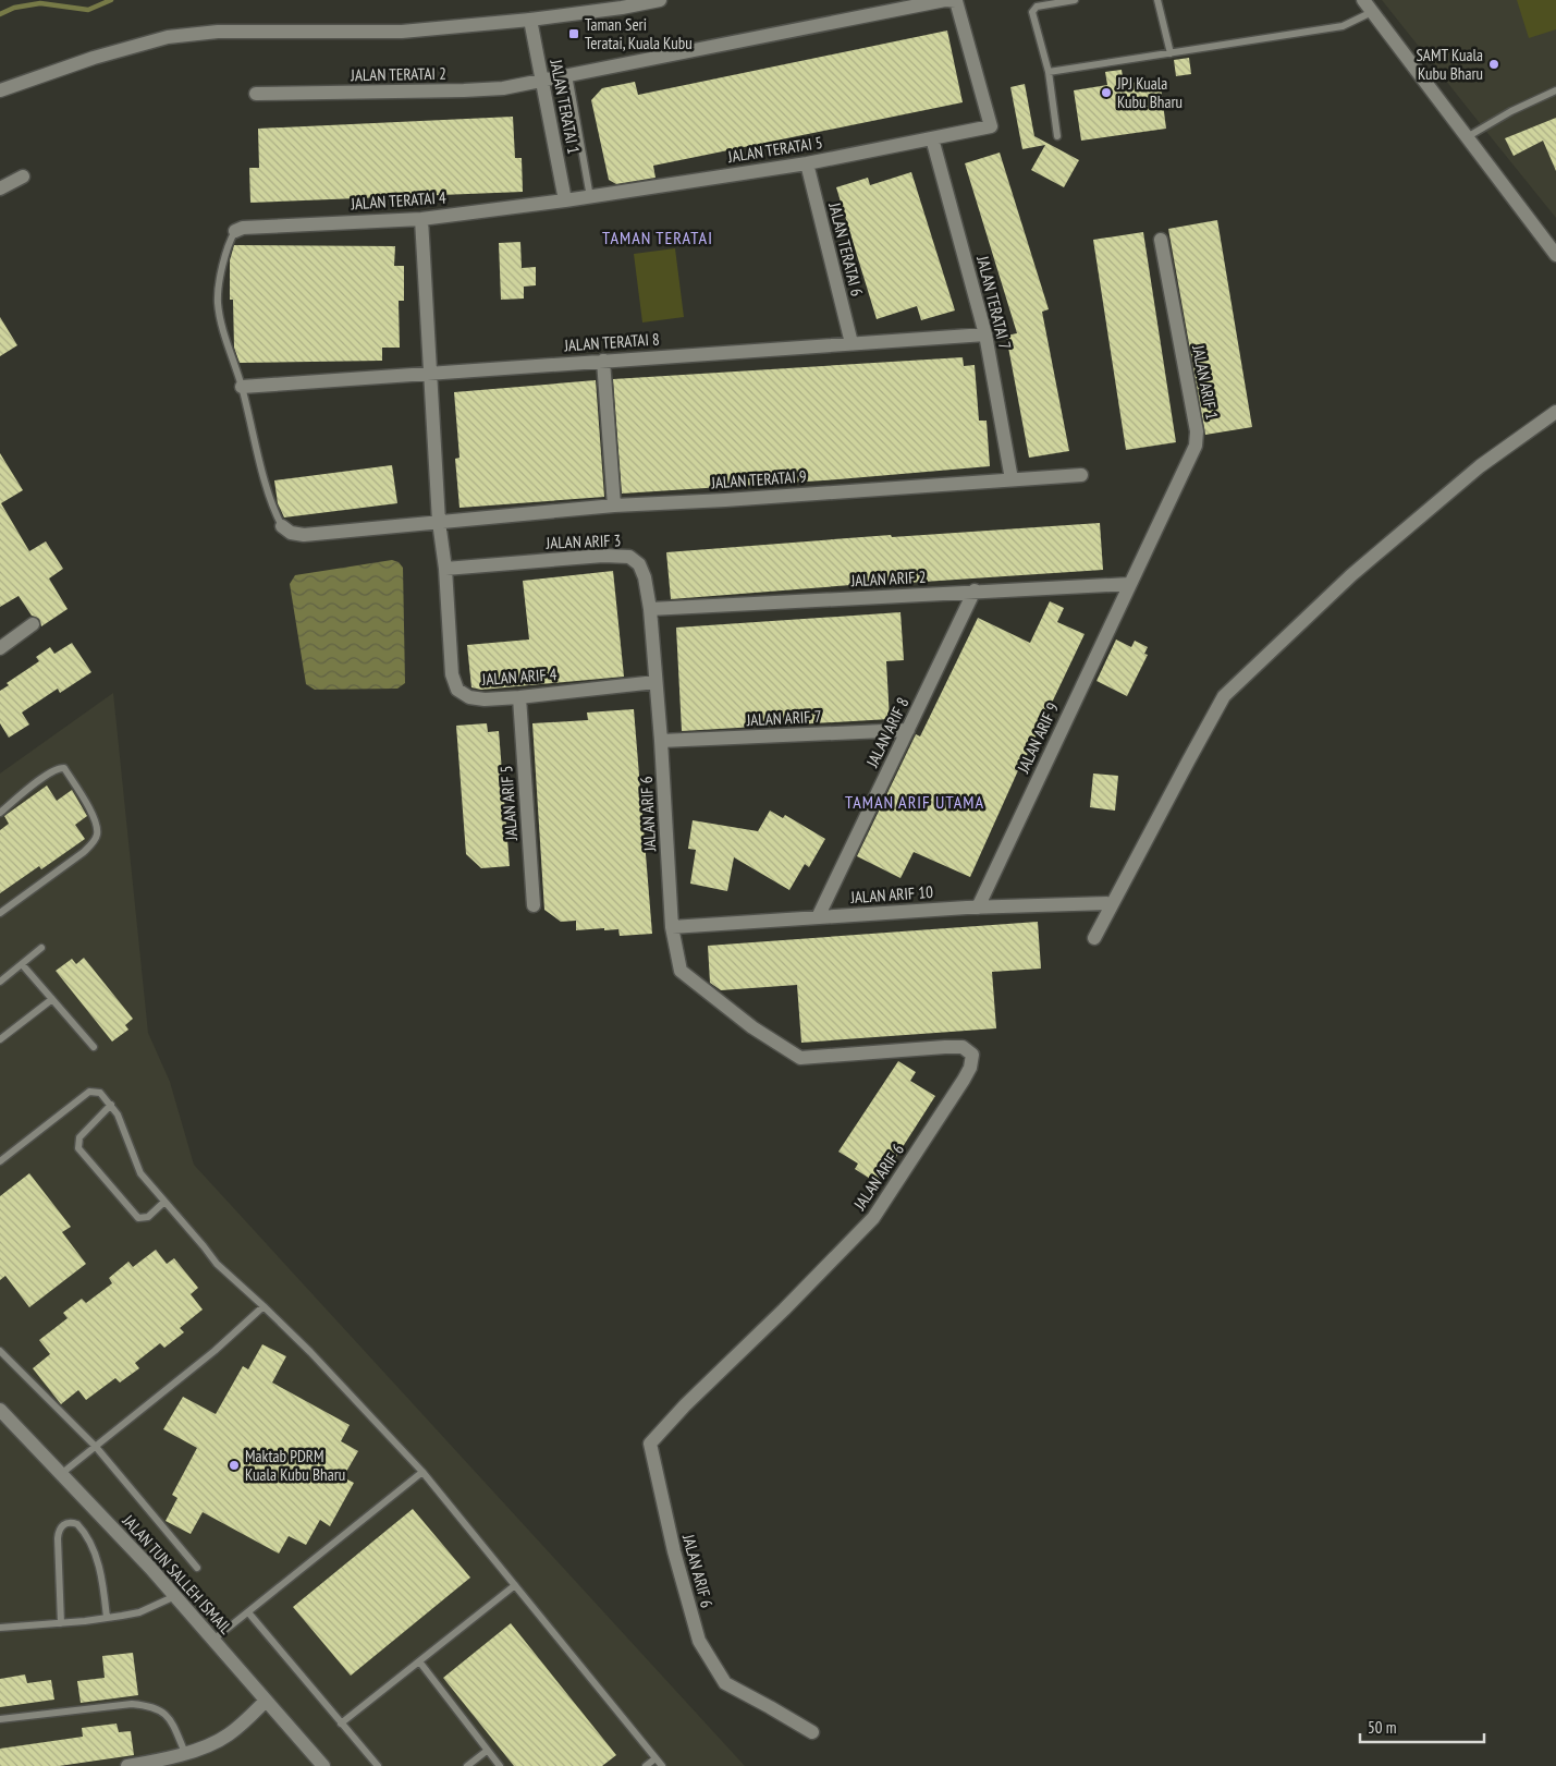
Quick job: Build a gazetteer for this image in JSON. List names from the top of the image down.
{
  "streets": {
    "street": [
      "JALAN TERATAI 2",
      "JALAN TERATAI 1",
      "JALAN TERATAI 5",
      "JALAN TERATAI 4",
      "JALAN TERATAI 6",
      "JALAN TERATAI 7",
      "JALAN TERATAI 8",
      "JALAN ARIF 1",
      "JALAN TERATAI 9",
      "JALAN ARIF 3",
      "JALAN ARIF 2",
      "JALAN ARIF 4",
      "JALAN ARIF 7",
      "JALAN ARIF 8",
      "JALAN ARIF 9",
      "JALAN ARIF 5",
      "JALAN ARIF 6",
      "JALAN ARIF 10",
      "JALAN TUN SALLEH ISMAIL"
    ]
  },
  "crossings": [
    ["JALAN TERATAI 2", "JALAN TERATAI 1"],
    ["JALAN TERATAI 2", "JALAN TERATAI 5"],
    ["JALAN TERATAI 1", "JALAN TERATAI 5"],
    ["JALAN TERATAI 1", "JALAN TERATAI 4"],
    ["JALAN TERATAI 5", "JALAN TERATAI 4"],
    ["JALAN TERATAI 5", "JALAN TERATAI 6"],
    ["JALAN TERATAI 5", "JALAN TERATAI 7"],
    ["JALAN TERATAI 4", "JALAN ARIF 4"],
    ["JALAN TERATAI 6", "JALAN TERATAI 8"],
    ["JALAN TERATAI 7", "JALAN TERATAI 8"],
    ["JALAN TERATAI 7", "JALAN TERATAI 9"],
    ["JALAN TERATAI 8", "JALAN ARIF 4"],
    ["JALAN ARIF 1", "JALAN ARIF 2"],
    ["JALAN ARIF 1", "JALAN ARIF 9"],
    ["JALAN TERATAI 9", "JALAN ARIF 4"],
    ["JALAN ARIF 3", "JALAN ARIF 2"],
    ["JALAN ARIF 3", "JALAN ARIF 4"],
    ["JALAN ARIF 3", "JALAN ARIF 7"],
    ["JALAN ARIF 3", "JALAN ARIF 6"],
    ["JALAN ARIF 2", "JALAN ARIF 8"],
    ["JALAN ARIF 2", "JALAN ARIF 9"],
    ["JALAN ARIF 4", "JALAN ARIF 5"],
    ["JALAN ARIF 7", "JALAN ARIF 8"],
    ["JALAN ARIF 7", "JALAN ARIF 6"],
    ["JALAN ARIF 8", "JALAN ARIF 10"],
    ["JALAN ARIF 9", "JALAN ARIF 10"],
    ["JALAN ARIF 6", "JALAN ARIF 10"]
  ],
  "districts": ["TAMAN TERATAI", "TAMAN ARIF UTAMA"],
  "places": {
    "transit": ["Taman Seri Teratai, Kuala Kubu"],
    "other": ["SAMT Kuala Kubu Bharu", "JPJ Kuala Kubu Bharu", "Maktab PDRM Kuala Kubu Bharu"]
  },
  "scale_bar": "50 m"
}
